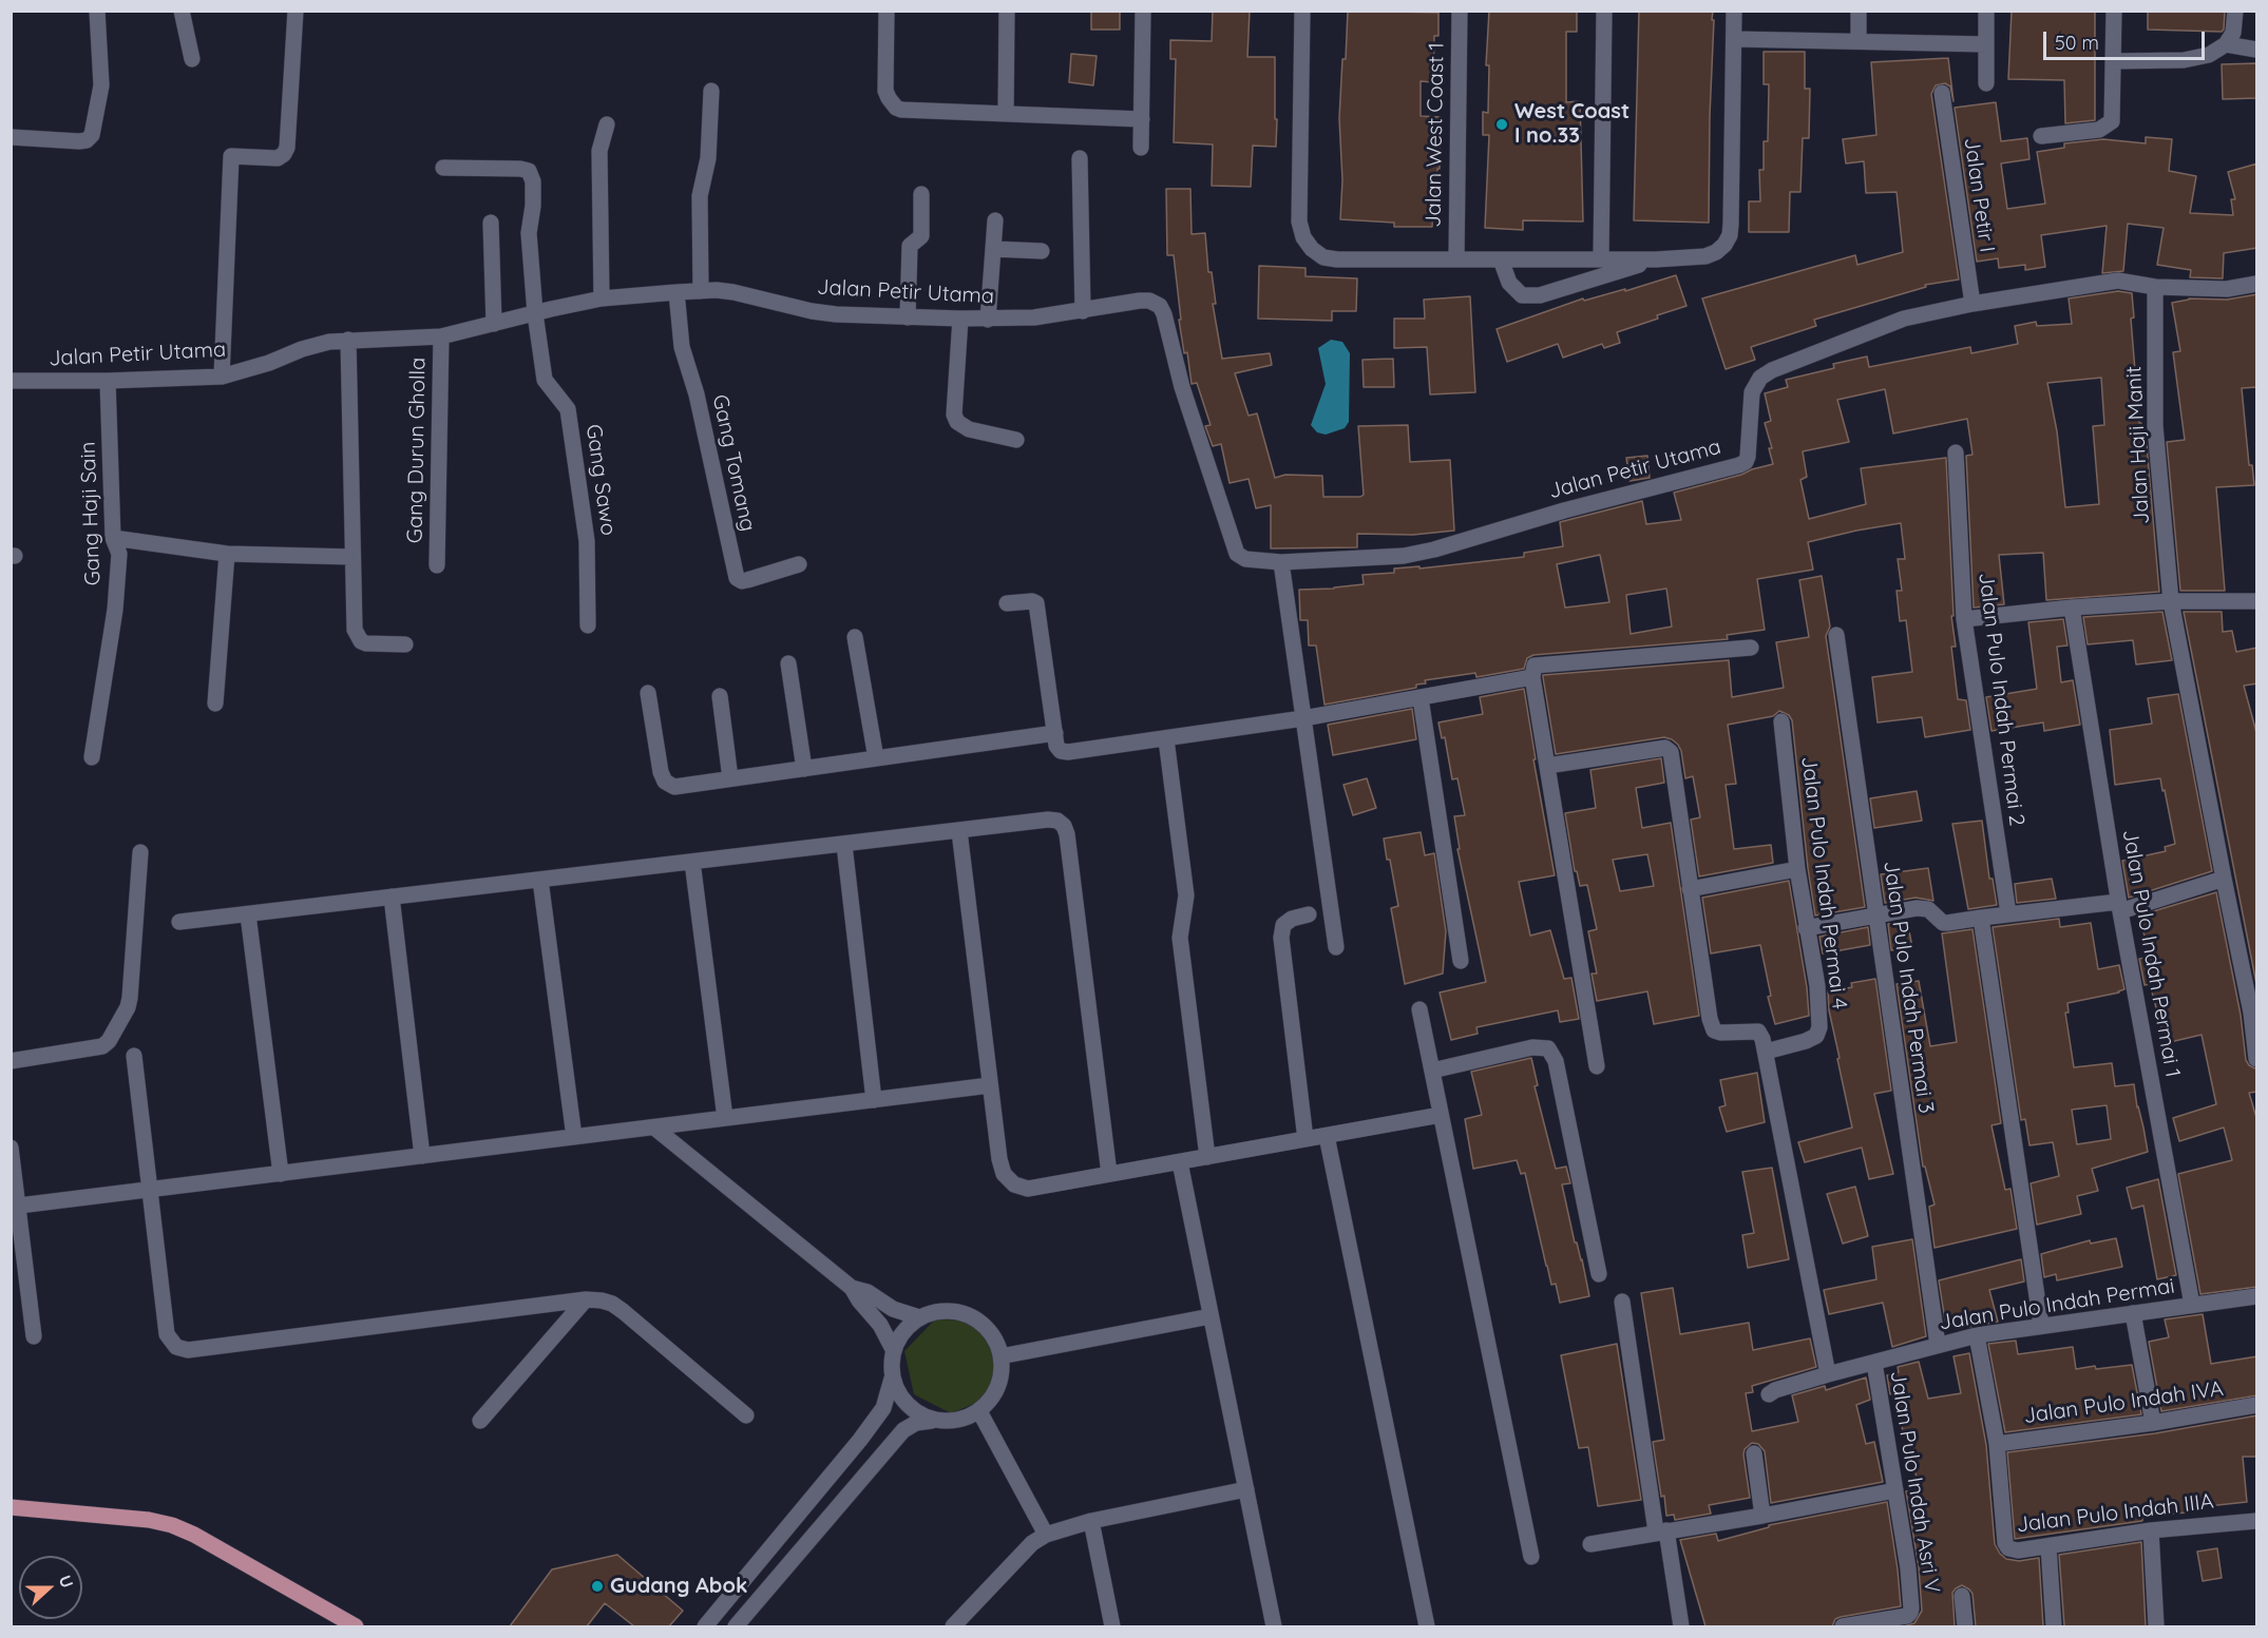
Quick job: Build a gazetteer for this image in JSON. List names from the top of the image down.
{
  "streets": {
    "street": [
      "Jalan West Coast 1",
      "Jalan Petir I",
      "Jalan Petir Utama",
      "Jalan Haji Manit",
      "Gang Durun Gholla",
      "Gang Tomang",
      "Gang Sawo",
      "Gang Haji Sain",
      "Jalan Pulo Indah Permai 2",
      "Jalan Pulo Indah Permai 4",
      "Jalan Pulo Indah Permai 1",
      "Jalan Pulo Indah Permai 3",
      "Jalan Pulo Indah Permai",
      "Jalan Pulo Indah IVA",
      "Jalan Pulo Indah Asri V",
      "Jalan Pulo Indah IIIA"
    ]
  },
  "crossings": [
    ["Jalan Petir I", "Jalan Petir Utama"],
    ["Jalan Petir Utama", "Jalan Haji Manit"],
    ["Jalan Petir Utama", "Gang Durun Gholla"],
    ["Jalan Petir Utama", "Gang Tomang"],
    ["Jalan Petir Utama", "Gang Sawo"],
    ["Jalan Petir Utama", "Gang Haji Sain"],
    ["Jalan Pulo Indah Permai 1", "Jalan Pulo Indah Permai"],
    ["Jalan Pulo Indah Permai 3", "Jalan Pulo Indah Permai"],
    ["Jalan Pulo Indah Permai", "Jalan Pulo Indah Asri V"],
    ["Jalan Pulo Indah IVA", "Jalan Pulo Indah IIIA"]
  ],
  "places": ["West Coast I no.33", "Gudang Abok"],
  "scale_bar": "50 m",
  "north": "right"
}
